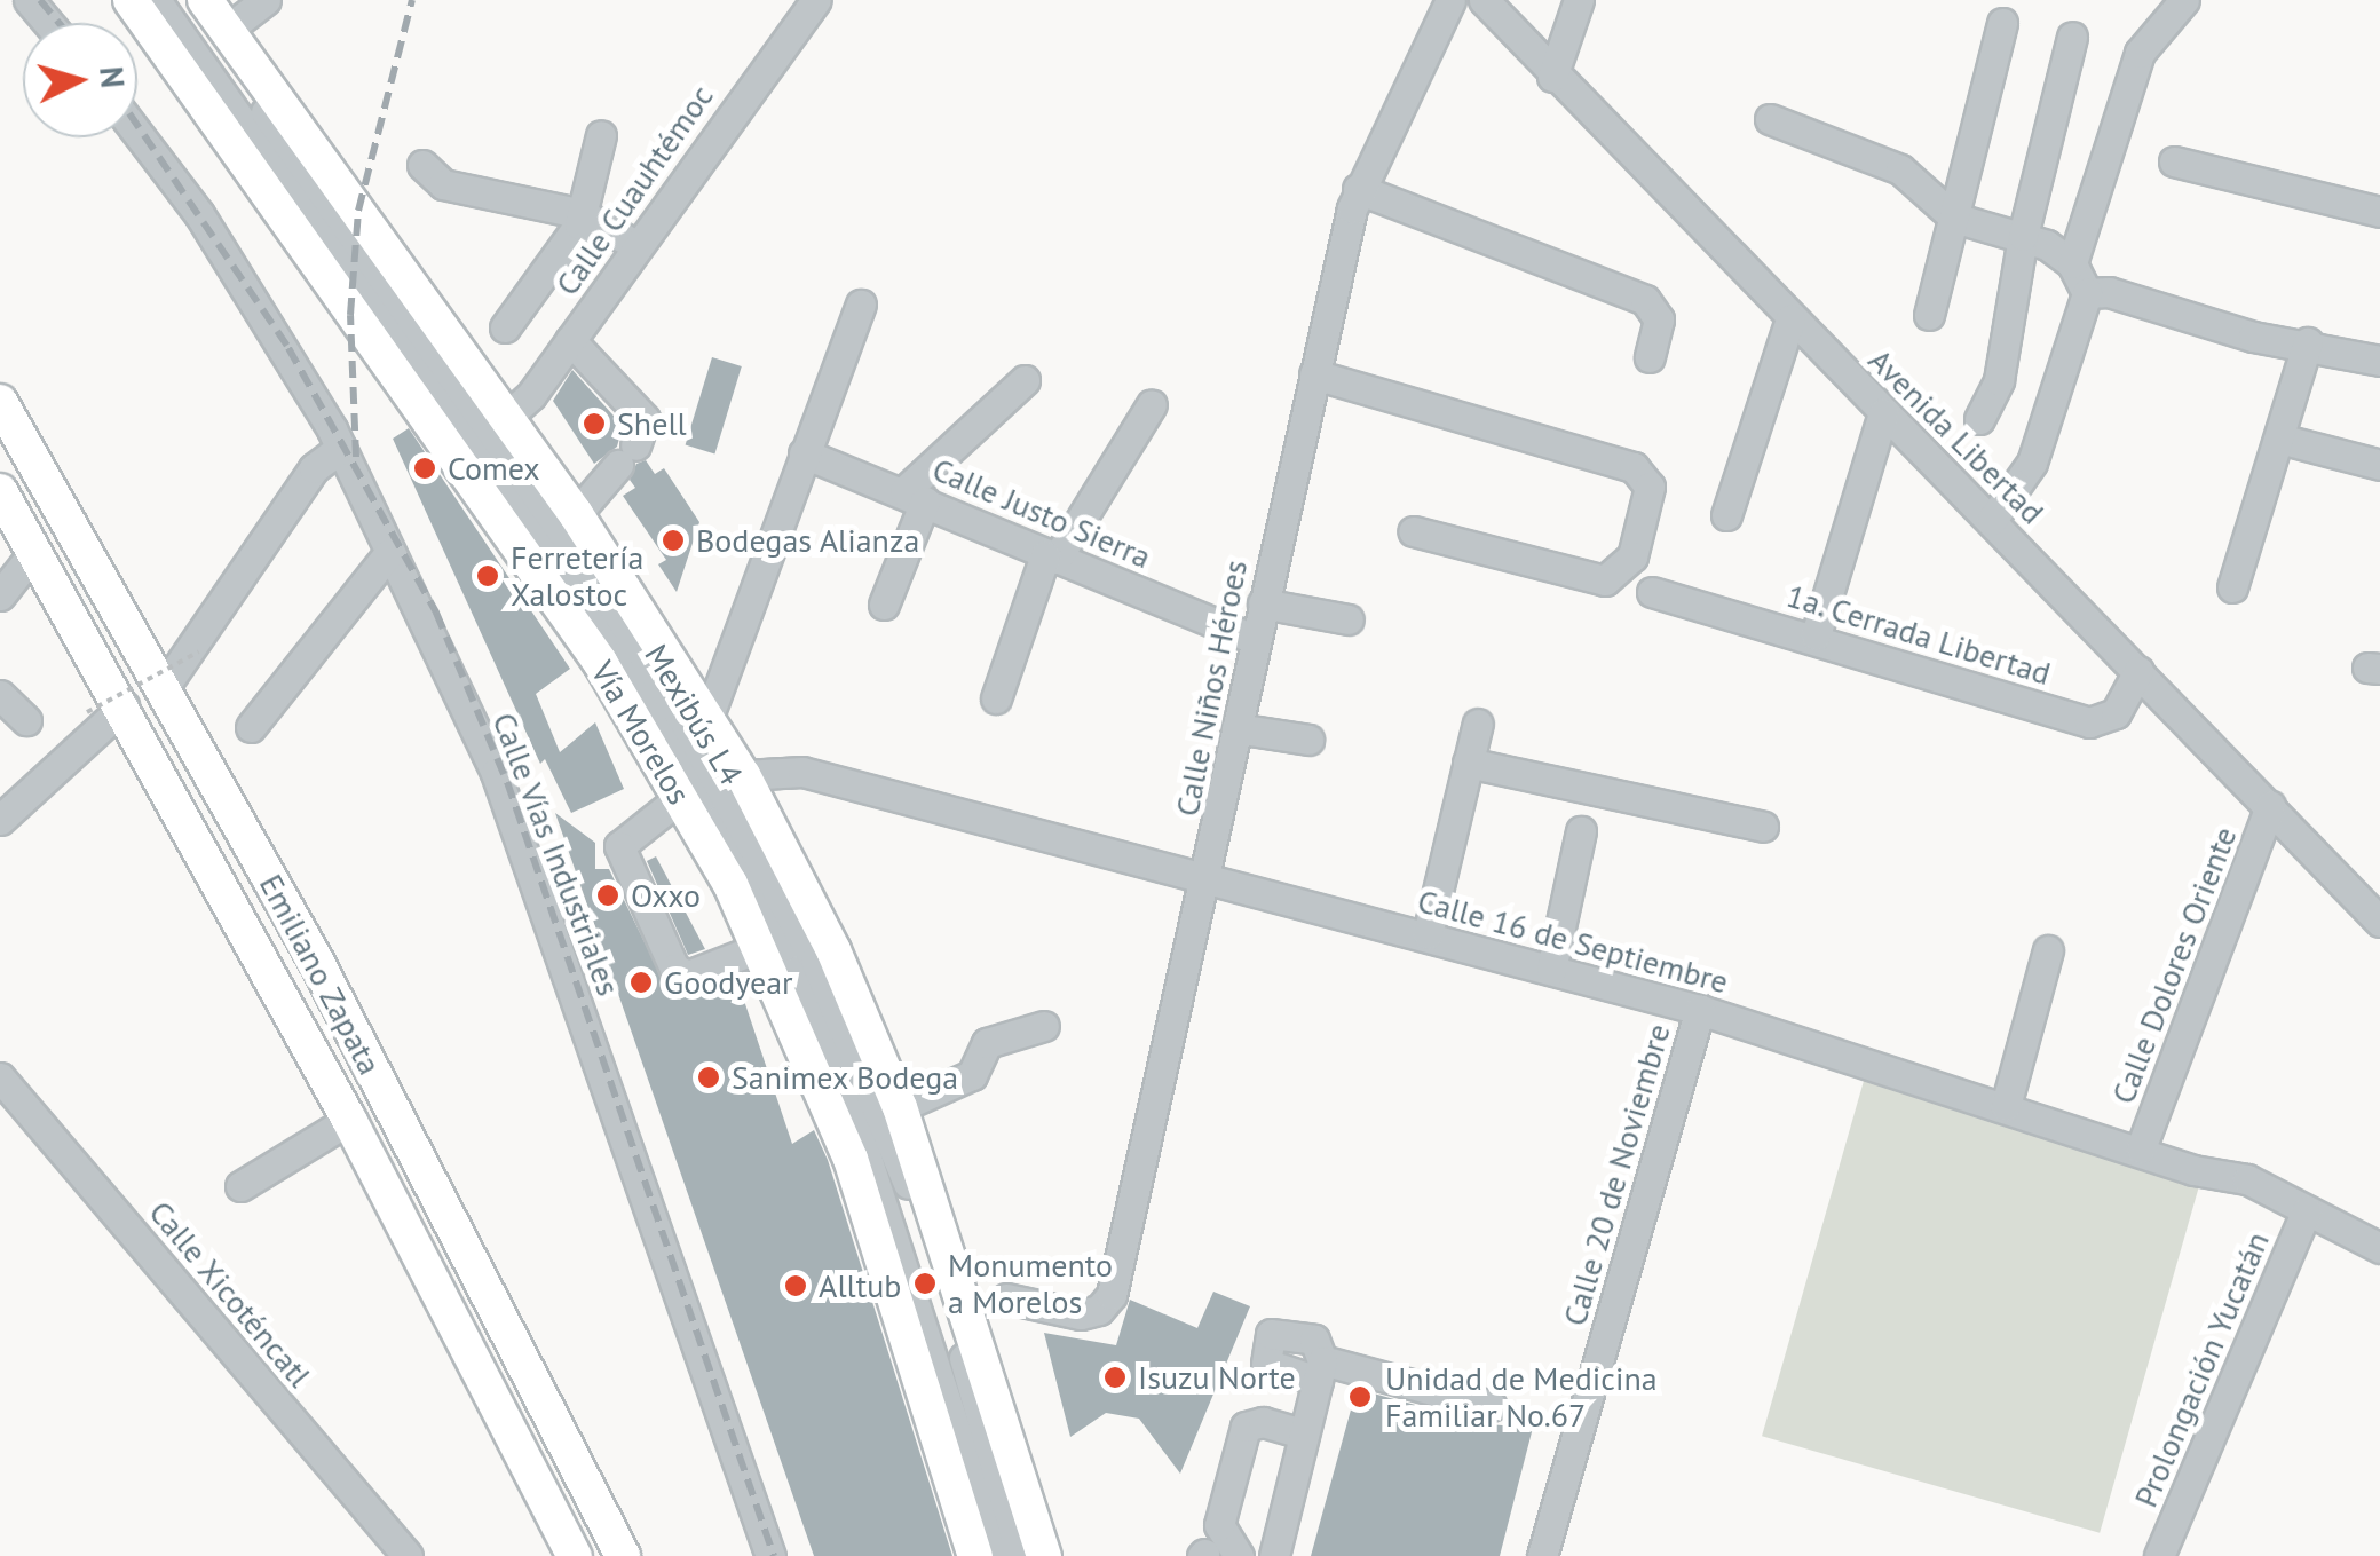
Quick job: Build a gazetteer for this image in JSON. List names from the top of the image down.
{
  "streets": {
    "main road": ["Vía Morelos", "Emiliano Zapata"],
    "street": [
      "Calle Cuauhtémoc",
      "Avenida Libertad",
      "Calle Justo Sierra",
      "1a. Cerrada Libertad",
      "Calle Niños Héroes",
      "Mexibús L4",
      "Calle Vías Industriales",
      "Calle 16 de Septiembre",
      "Calle Dolores Oriente",
      "Calle 20 de Noviembre",
      "Calle Xicoténcatl",
      "Prolongación Yucatán"
    ]
  },
  "crossings": [
    ["Calle Cuauhtémoc", "Vía Morelos"],
    ["Avenida Libertad", "1a. Cerrada Libertad"],
    ["Avenida Libertad", "Calle Dolores Oriente"],
    ["Calle Justo Sierra", "Calle Niños Héroes"],
    ["Calle Niños Héroes", "Calle 16 de Septiembre"],
    ["Vía Morelos", "Calle 16 de Septiembre"],
    ["Calle 16 de Septiembre", "Calle Dolores Oriente"],
    ["Calle 16 de Septiembre", "Calle 20 de Noviembre"],
    ["Calle 16 de Septiembre", "Prolongación Yucatán"]
  ],
  "places": [
    "Shell",
    "Comex",
    "Bodegas Alianza",
    "Ferretería Xalostoc",
    "Oxxo",
    "Goodyear",
    "Sanimex Bodega",
    "Monumento a Morelos",
    "Alltub",
    "Isuzu Norte",
    "Unidad de Medicina Familiar No.67"
  ],
  "north": "right"
}
